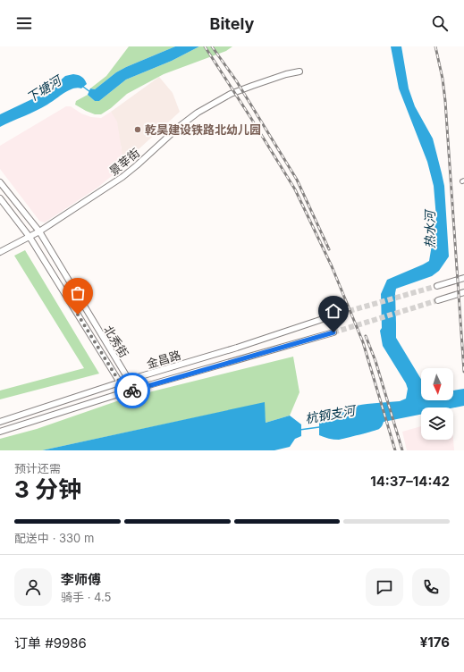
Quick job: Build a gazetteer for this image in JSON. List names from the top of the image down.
{
  "streets": {
    "main road": ["景莘街", "北秀街", "金昌路"]
  },
  "crossings": [
    ["景莘街", "北秀街"],
    ["北秀街", "金昌路"]
  ],
  "water": ["下塘河", "热水河", "杭钢支河"],
  "places": ["乾昊建设铁路北幼儿园"],
  "north": "bottom",
  "page": {
    "header": "Bitely",
    "heading": ["3 分钟", "预计还需", "14:37–14:42"],
    "panel": [
      "李师傅",
      "骑手 · 4.5",
      "订单 #9986",
      "¥176"
    ],
    "bar": "配送中 · 330 m"
  }
}
